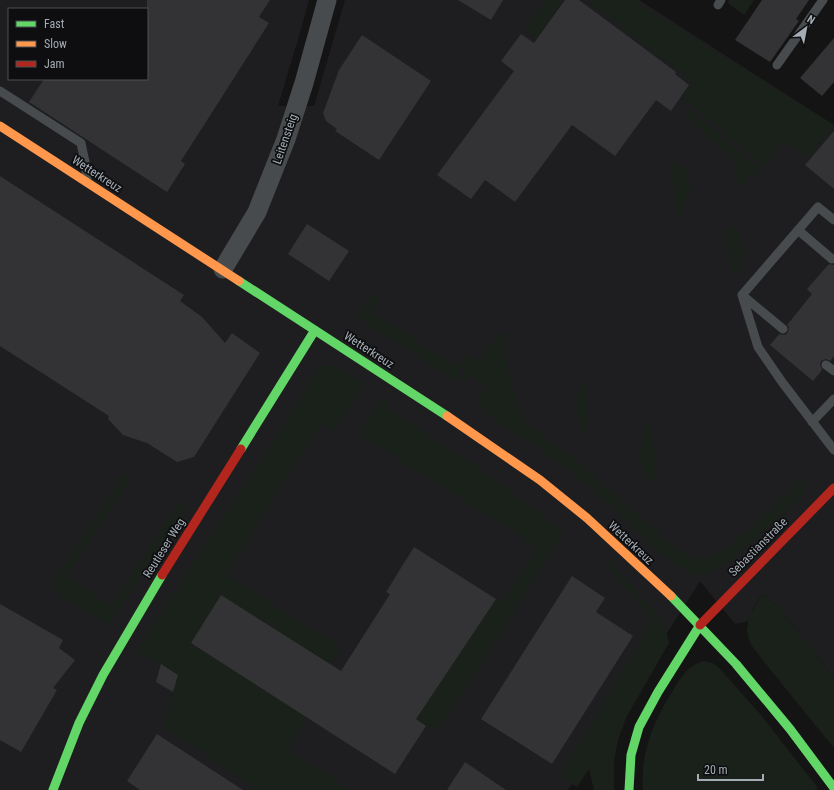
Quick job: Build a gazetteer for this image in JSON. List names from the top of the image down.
{
  "streets": {
    "main road": ["Wetterkreuz", "Sebastianstraße", "Reutleser Weg"],
    "street": ["Leitensteig"]
  },
  "crossings": [
    ["Leitensteig", "Wetterkreuz"],
    ["Wetterkreuz", "Sebastianstraße"],
    ["Wetterkreuz", "Reutleser Weg"]
  ],
  "legend": ["Fast", "Slow", "Jam"],
  "scale_bar": "20 m",
  "north": "top right"
}
